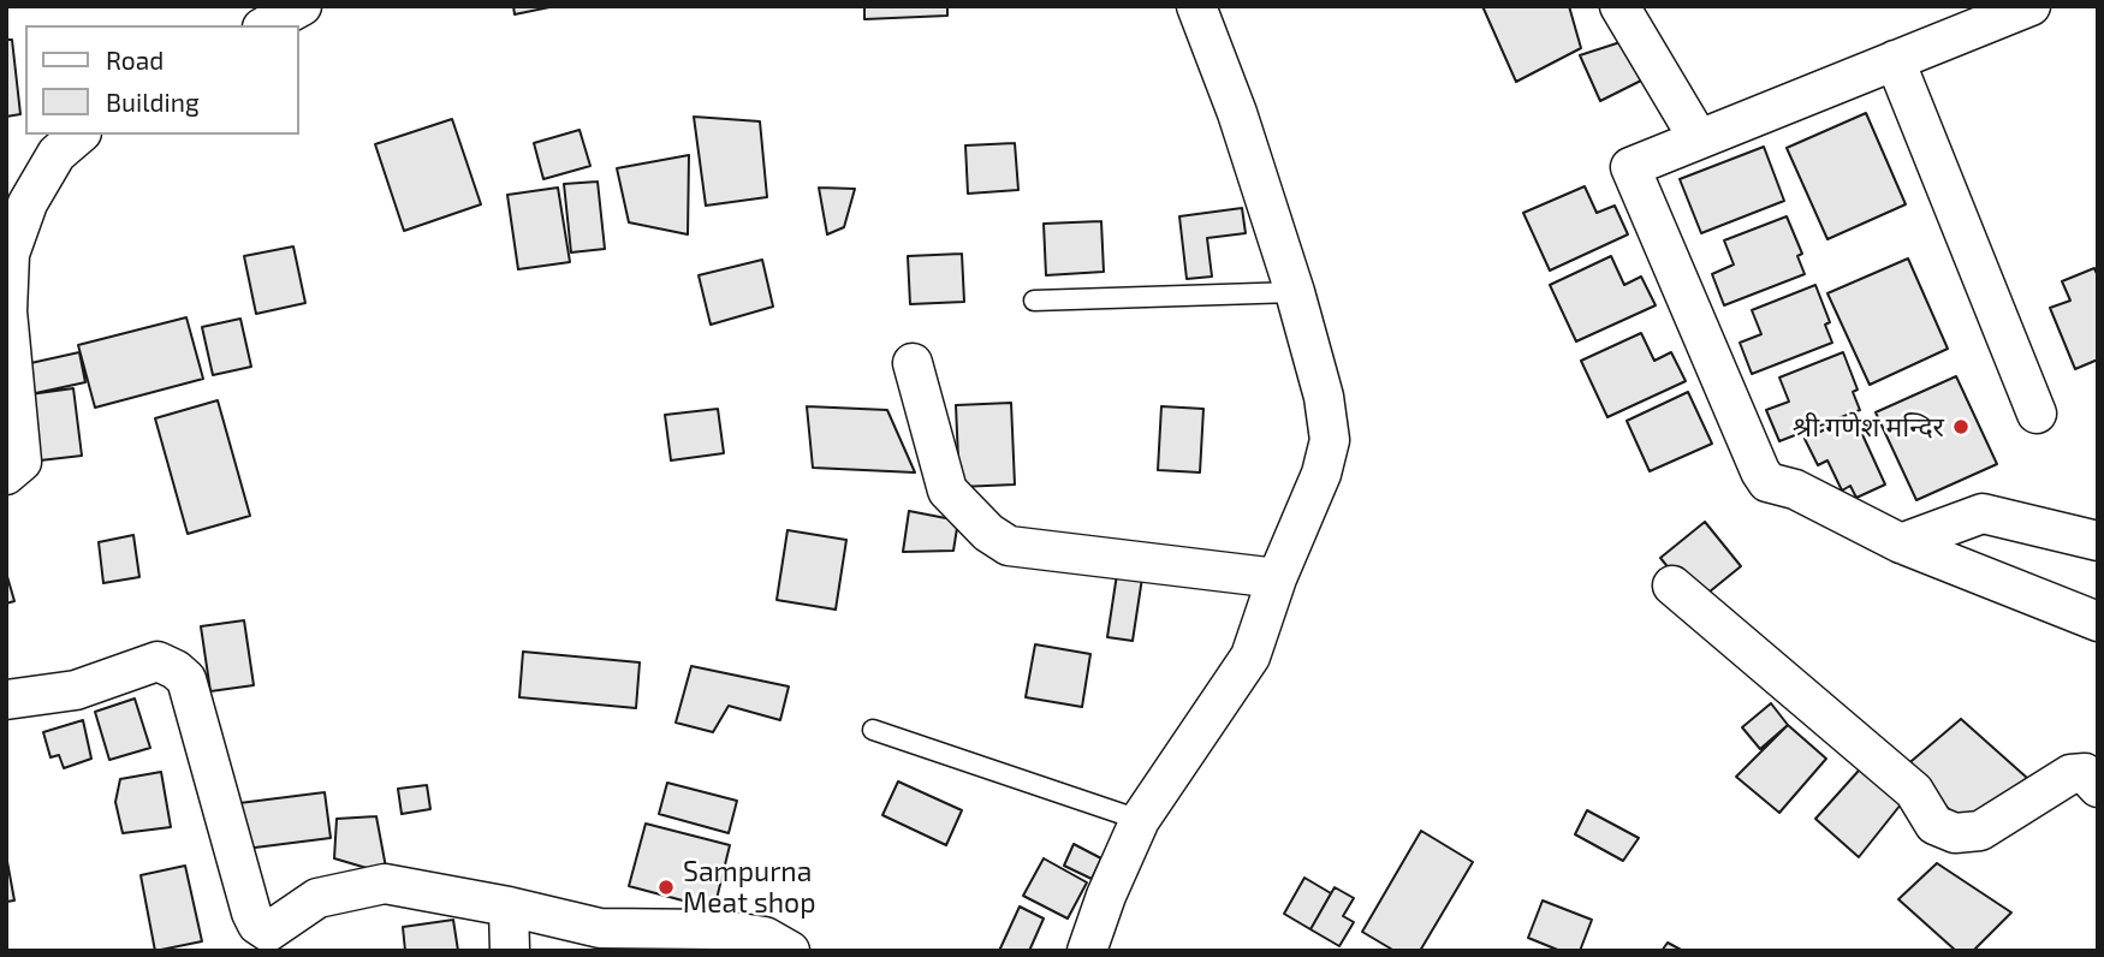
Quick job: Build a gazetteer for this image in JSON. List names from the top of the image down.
{
  "places": ["श्री गणेश मन्दिर", "Sampurna Meat shop"],
  "legend": ["Road", "Building"]
}
